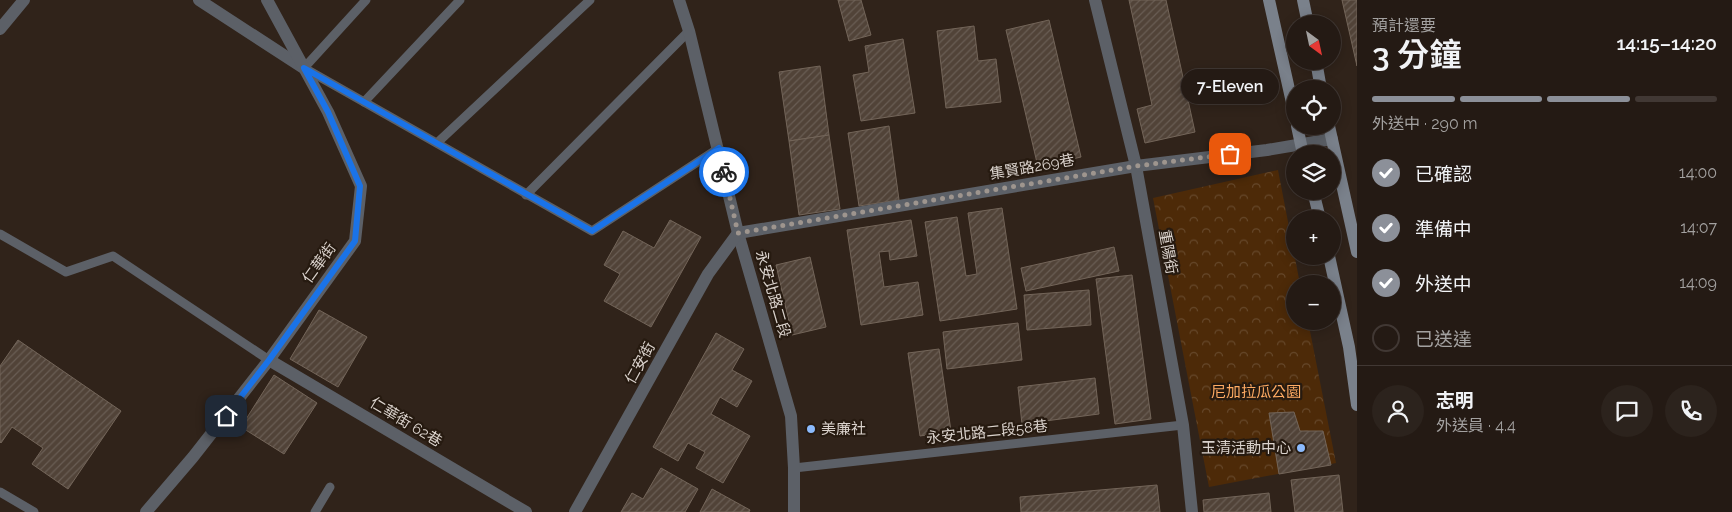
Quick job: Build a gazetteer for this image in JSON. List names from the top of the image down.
{
  "streets": {
    "street": [
      "集賢路269巷",
      "重陽街",
      "仁華街",
      "永安北路二段",
      "仁安街",
      "仁華街 62巷"
    ],
    "lane": ["永安北路二段58巷"]
  },
  "crossings": [
    ["集賢路269巷", "重陽街"],
    ["集賢路269巷", "永安北路二段"],
    ["集賢路269巷", "仁安街"],
    ["重陽街", "永安北路二段58巷"],
    ["仁華街", "仁華街 62巷"],
    ["永安北路二段", "仁安街"],
    ["永安北路二段", "永安北路二段58巷"]
  ],
  "parks": ["尼加拉瓜公園"],
  "places": ["7-Eleven", "美廉社", "玉清活動中心"],
  "north": "bottom right",
  "page": {
    "heading": ["3 分鐘", "預計還要", "14:15–14:20"],
    "panel": ["志明", "外送員 · 4.4"],
    "map_buttons": ["+", "−"],
    "bubble": "7-Eleven",
    "bar": "外送中 · 290 m",
    "list": [
      ["已確認", "14:00"],
      ["準備中", "14:07"],
      ["外送中", "14:09"],
      "已送達"
    ]
  }
}
